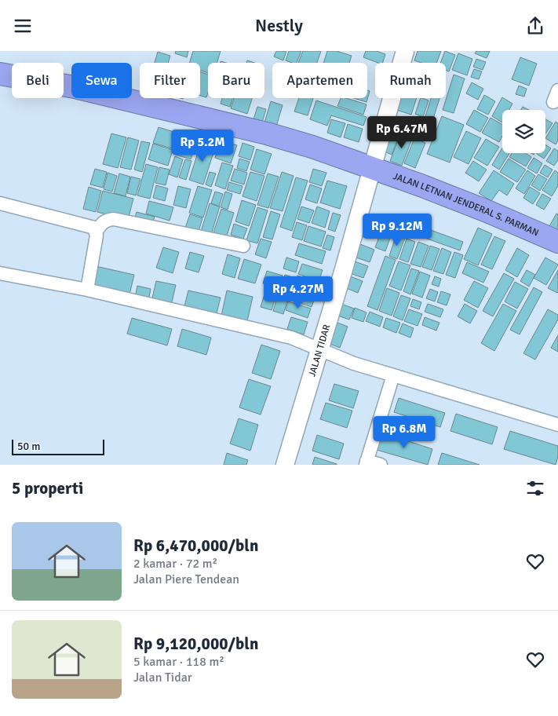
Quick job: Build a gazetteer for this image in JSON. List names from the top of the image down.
{
  "streets": {
    "highway": ["JALAN LETNAN JENDERAL S. PARMAN"],
    "main road": ["JALAN TIDAR"]
  },
  "crossings": [
    ["JALAN LETNAN JENDERAL S. PARMAN", "JALAN TIDAR"]
  ],
  "scale_bar": "50 m",
  "page": {
    "header": "Nestly",
    "chip": [
      "Beli",
      "Sewa",
      "Filter",
      "Baru",
      "Apartemen",
      "Rumah"
    ],
    "price": [
      "Rp 6.47M",
      "Rp 5.2M",
      "Rp 9.12M",
      "Rp 4.27M",
      "Rp 6.8M"
    ],
    "scale": "50 m",
    "heading": "5 properti",
    "list": [
      {
        "name": "Rp 6,470,000/bln",
        "note": "2 kamar · 72 m² · Jalan Piere Tendean"
      },
      {
        "name": "Rp 9,120,000/bln",
        "note": "5 kamar · 118 m² · Jalan Tidar"
      }
    ]
  }
}
